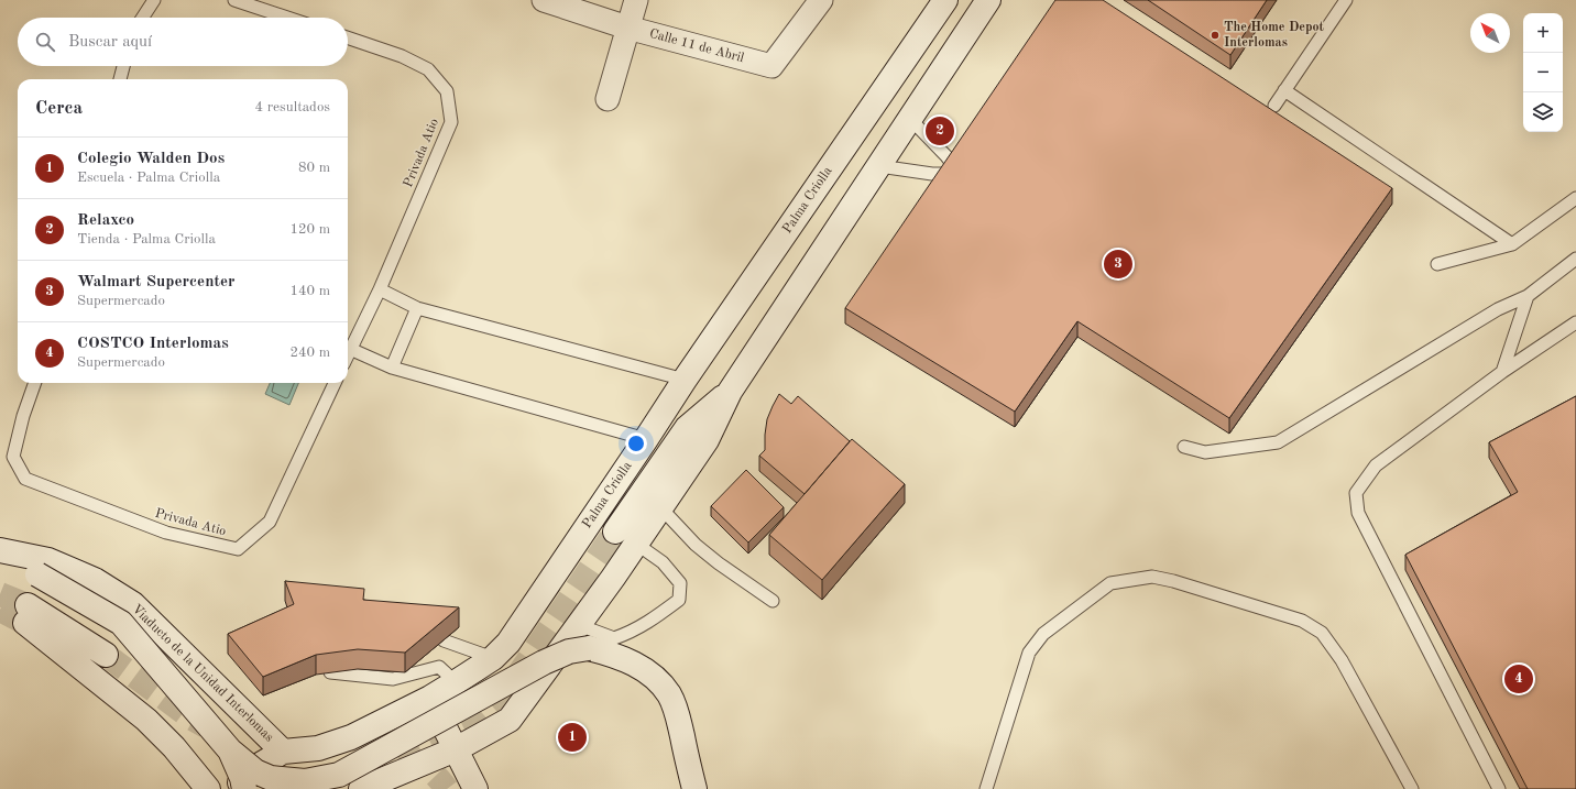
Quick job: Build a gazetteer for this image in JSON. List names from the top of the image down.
{
  "streets": {
    "main road": ["Palma Criolla", "Viaducto de la Unidad Interlomas"],
    "street": ["Calle 11 de Abril"],
    "lane": ["Privada Atio"]
  },
  "crossings": [
    ["Palma Criolla", "Viaducto de la Unidad Interlomas"]
  ],
  "places": ["The Home Depot Interlomas"],
  "north": "top left",
  "page": {
    "map_buttons": ["+", "−"],
    "search": "Buscar aquí",
    "heading": ["Cerca", "4 resultados"],
    "pins": [
      "2",
      "3",
      "4",
      "1"
    ],
    "list": [
      {
        "mark": "1",
        "name": "Colegio Walden Dos",
        "note": "Escuela · Palma Criolla",
        "value": "80 m"
      },
      {
        "mark": "2",
        "name": "Relaxco",
        "note": "Tienda · Palma Criolla",
        "value": "120 m"
      },
      {
        "mark": "3",
        "name": "Walmart Supercenter",
        "note": "Supermercado",
        "value": "140 m"
      },
      {
        "mark": "4",
        "name": "COSTCO Interlomas",
        "note": "Supermercado",
        "value": "240 m"
      }
    ]
  }
}
